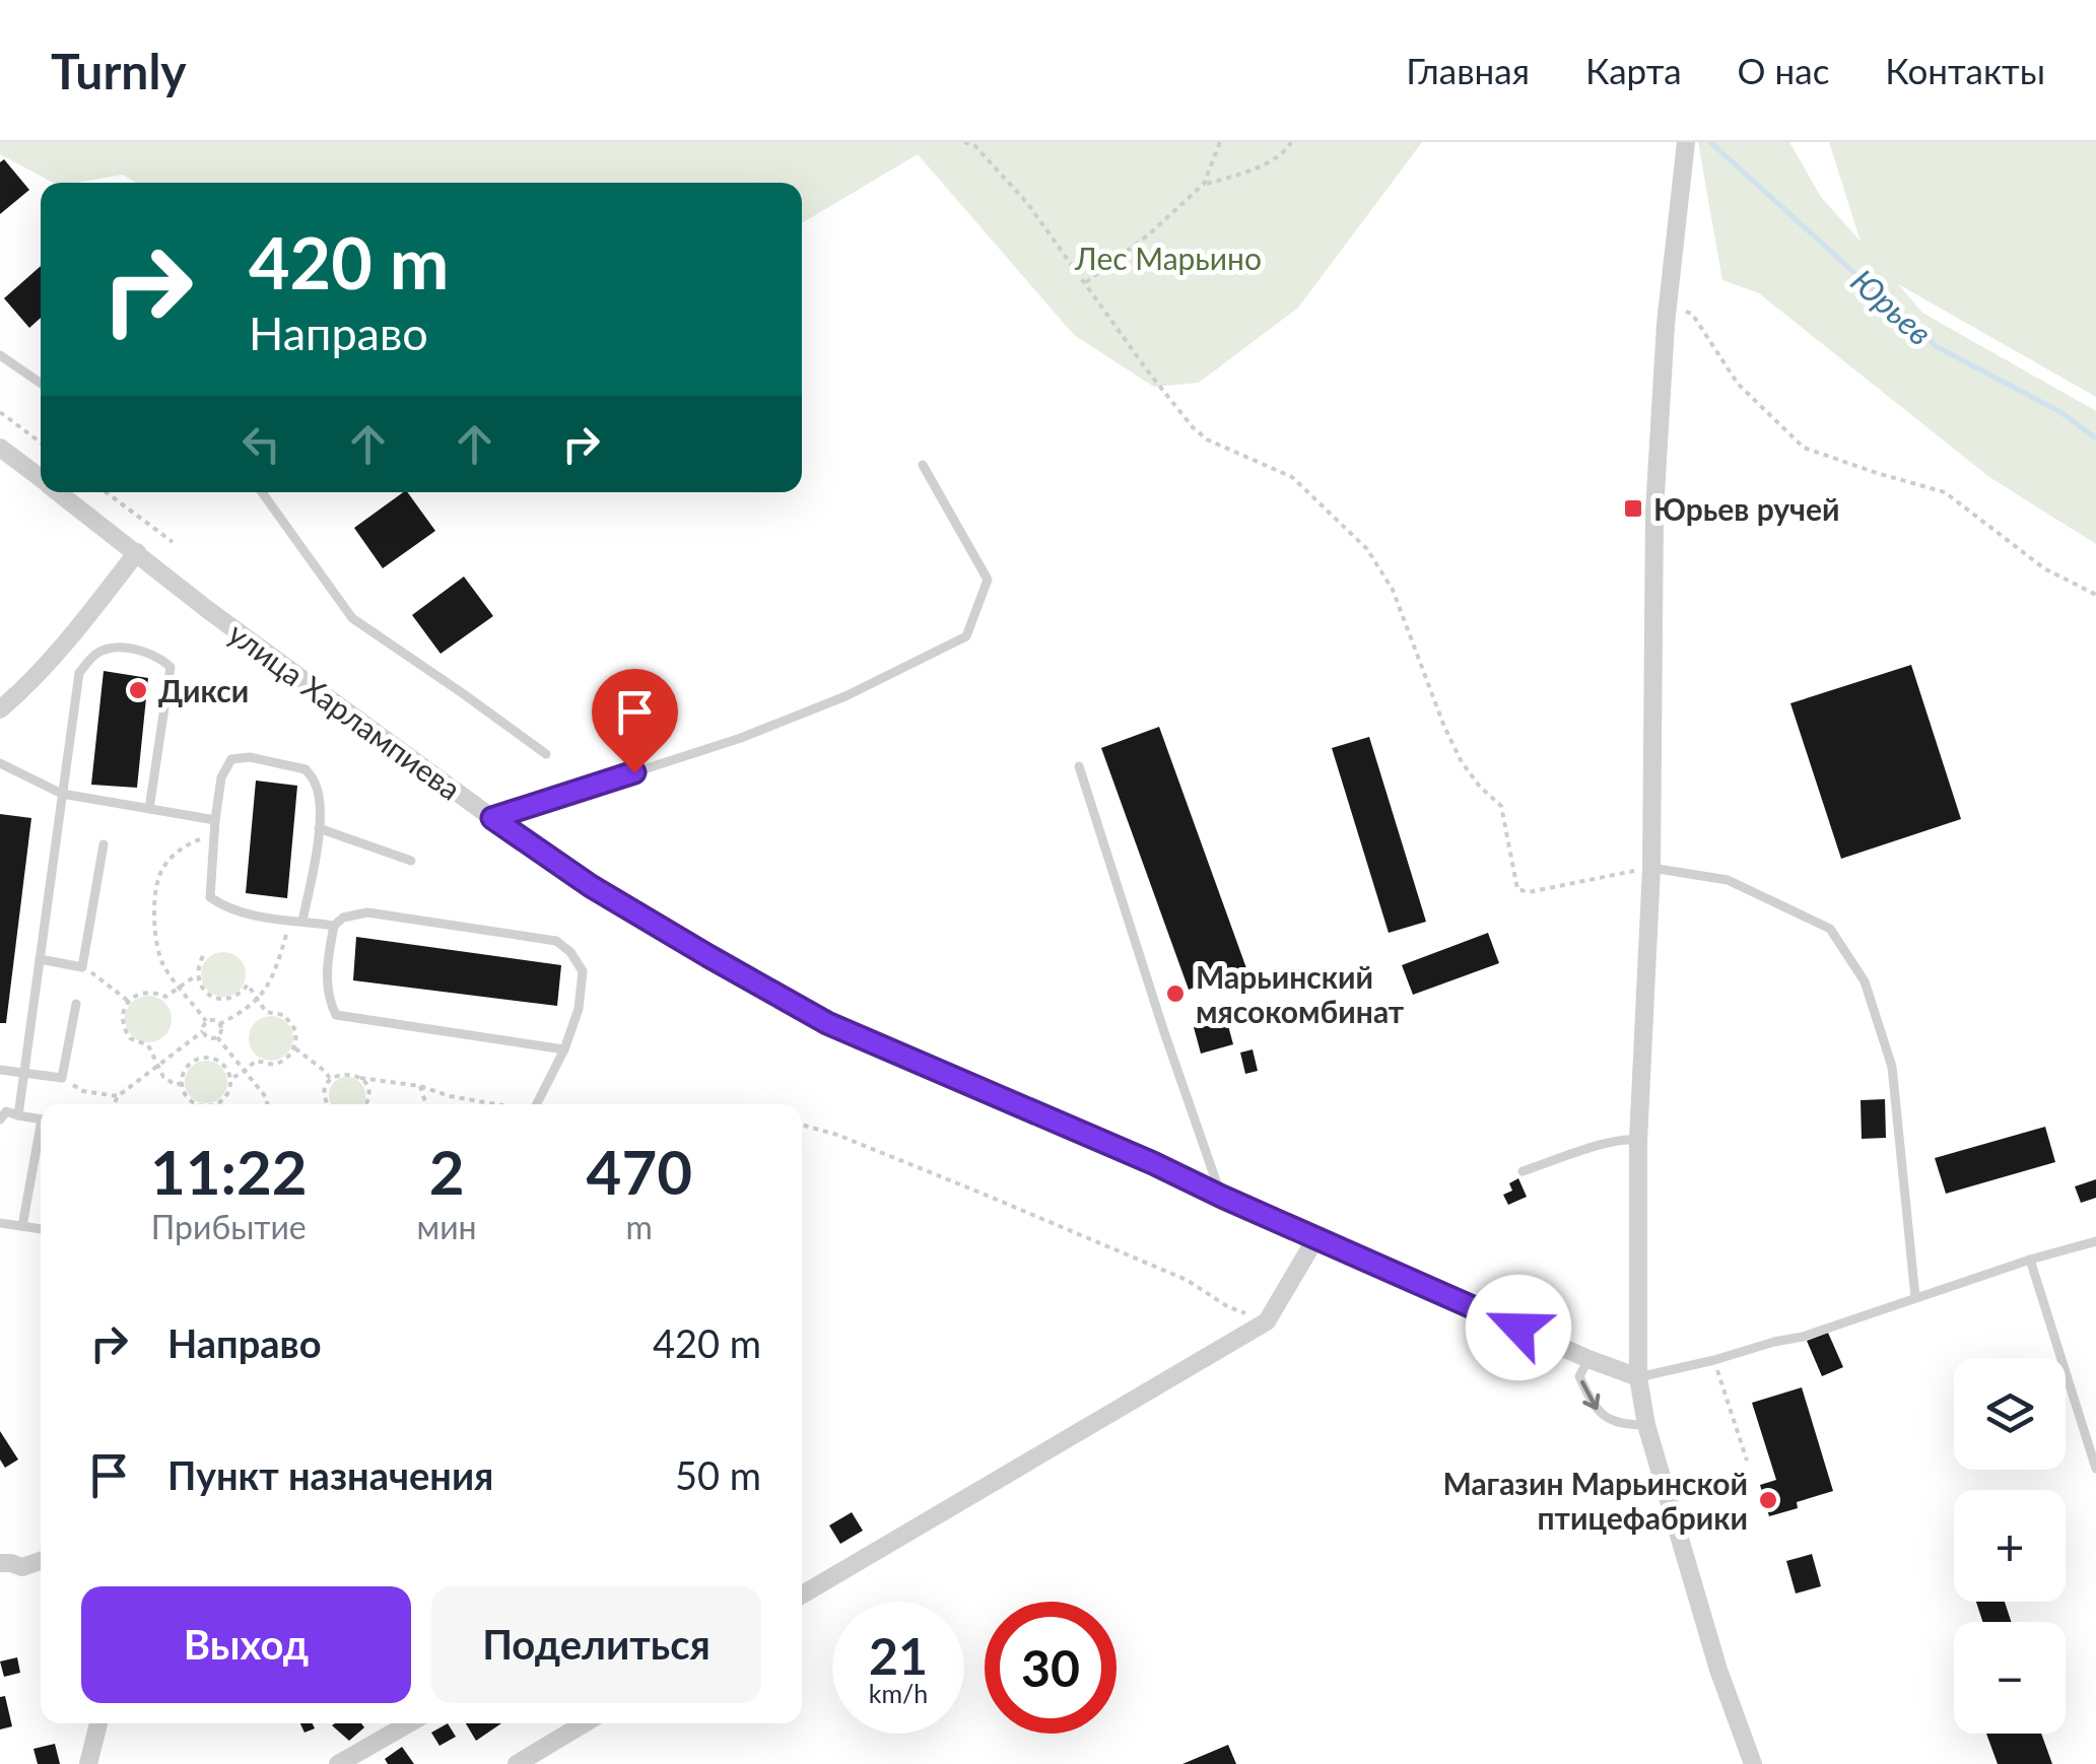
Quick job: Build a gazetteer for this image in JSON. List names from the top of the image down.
{
  "streets": {
    "street": ["улица Харлампиева"]
  },
  "water": ["Юрьев"],
  "parks": ["Лес Марьино"],
  "places": {
    "transit": ["Юрьев ручей"],
    "other": ["Дикси", "Марьинский мясокомбинат", "Магазин Марьинской птицефабрики"]
  },
  "page": {
    "header": "Turnly",
    "nav": [
      "Главная",
      "Карта",
      "О нас",
      "Контакты"
    ],
    "turn": ["420 m", "Направо"],
    "eta": [
      "11:22",
      "Прибытие",
      "2",
      "мин",
      "470",
      "m"
    ],
    "list": [
      {
        "name": "Направо",
        "value": "420 m"
      },
      {
        "name": "Пункт назначения",
        "value": "50 m"
      }
    ],
    "map_buttons": ["+", "−"],
    "buttons": ["Выход", "Поделиться"],
    "speed": "21 km/h",
    "limit": "30"
  }
}
